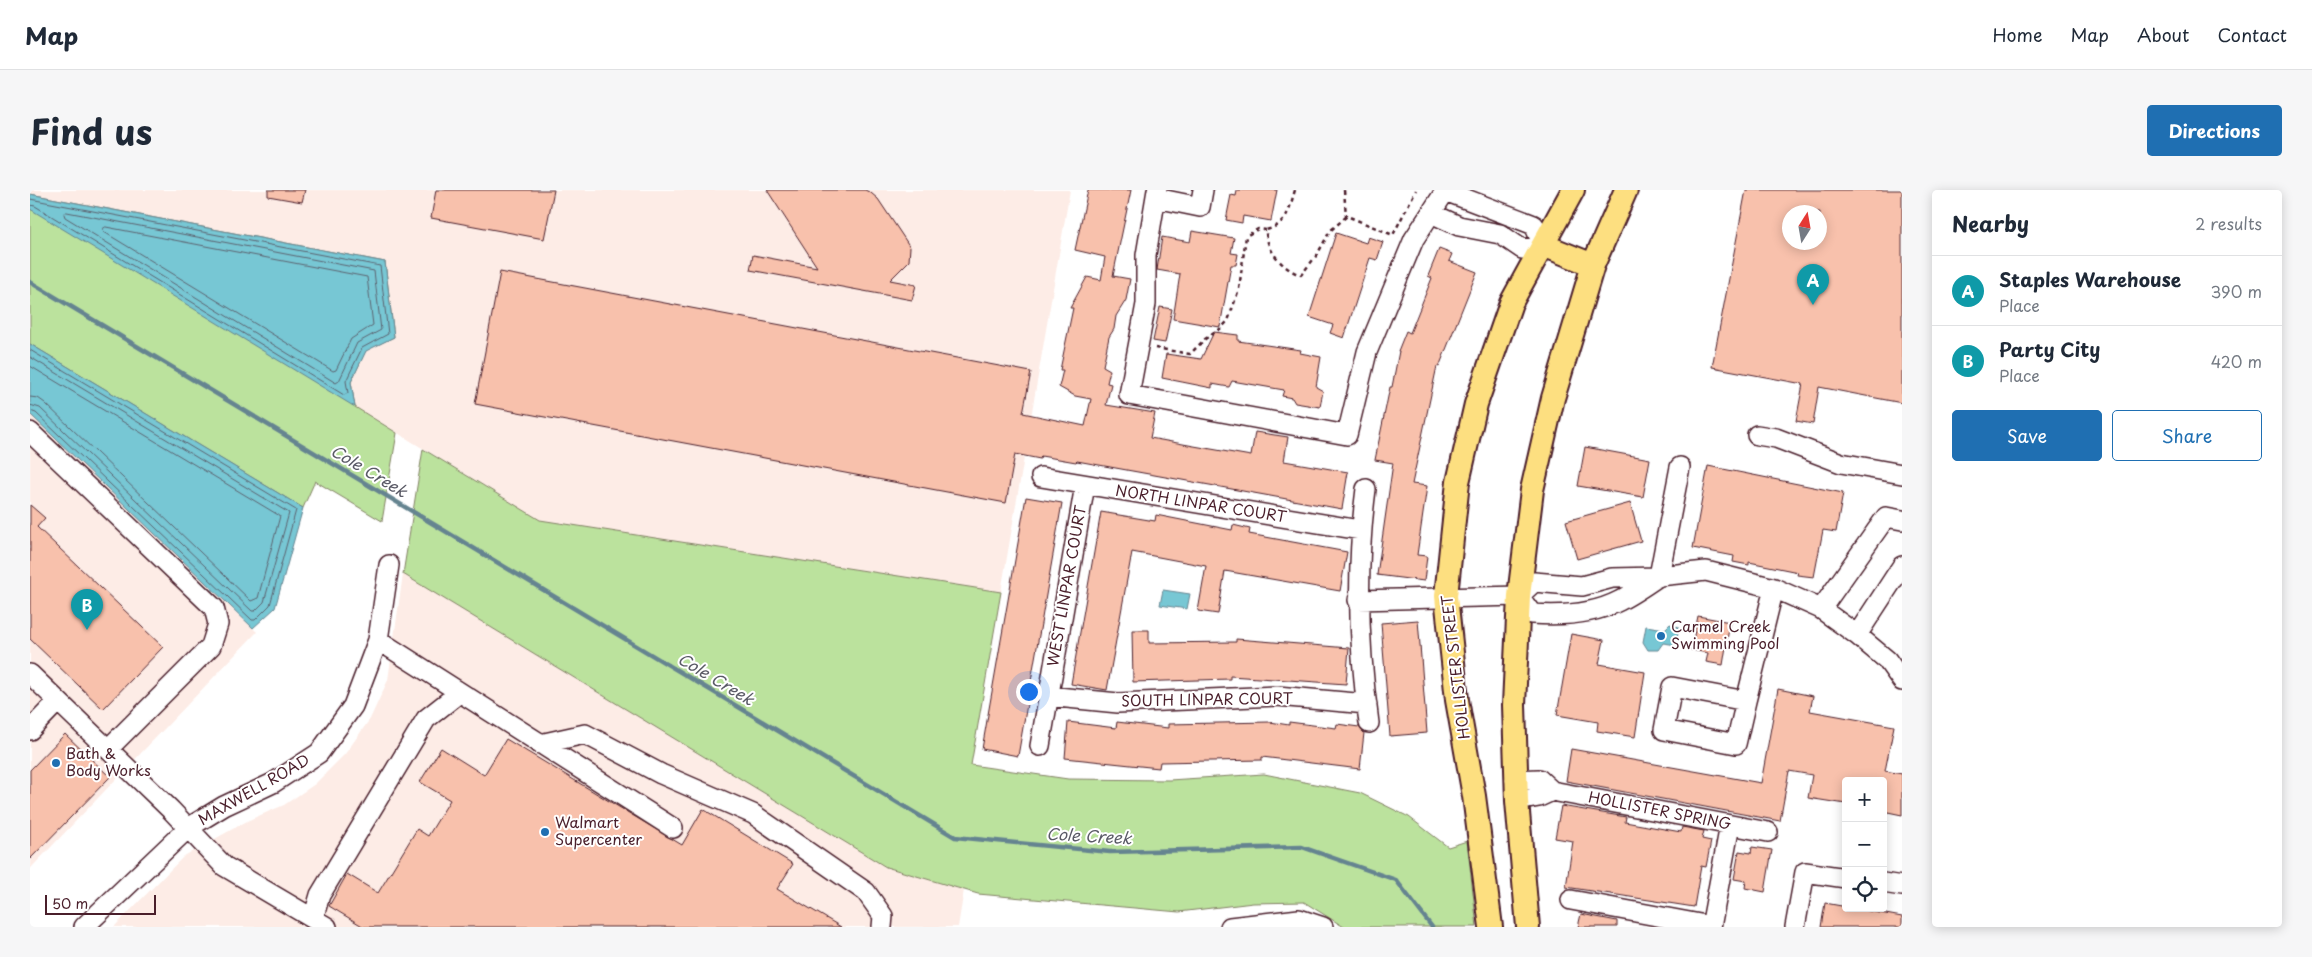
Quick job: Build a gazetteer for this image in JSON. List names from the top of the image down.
{
  "streets": {
    "main road": ["HOLLISTER STREET"],
    "street": [
      "NORTH LINPAR COURT",
      "WEST LINPAR COURT",
      "SOUTH LINPAR COURT",
      "MAXWELL ROAD",
      "HOLLISTER SPRING"
    ]
  },
  "crossings": [
    ["NORTH LINPAR COURT", "WEST LINPAR COURT"],
    ["WEST LINPAR COURT", "SOUTH LINPAR COURT"]
  ],
  "water": ["Cole Creek"],
  "places": ["Carmel Creek Swimming Pool", "Bath & Body Works", "Walmart Supercenter"],
  "scale_bar": "50 m",
  "north": "top",
  "page": {
    "header": "Map",
    "nav": [
      "Home",
      "Map",
      "About",
      "Contact"
    ],
    "title": "Find us",
    "buttons": [
      "Directions",
      ["Save", "Share"]
    ],
    "heading": ["Nearby", "2 results"],
    "list": [
      {
        "mark": "A",
        "name": "Staples Warehouse",
        "note": "Place",
        "value": "390 m"
      },
      {
        "mark": "B",
        "name": "Party City",
        "note": "Place",
        "value": "420 m"
      }
    ],
    "pins": ["A", "B"],
    "map_buttons": ["+", "−"],
    "scale": "50 m"
  }
}
